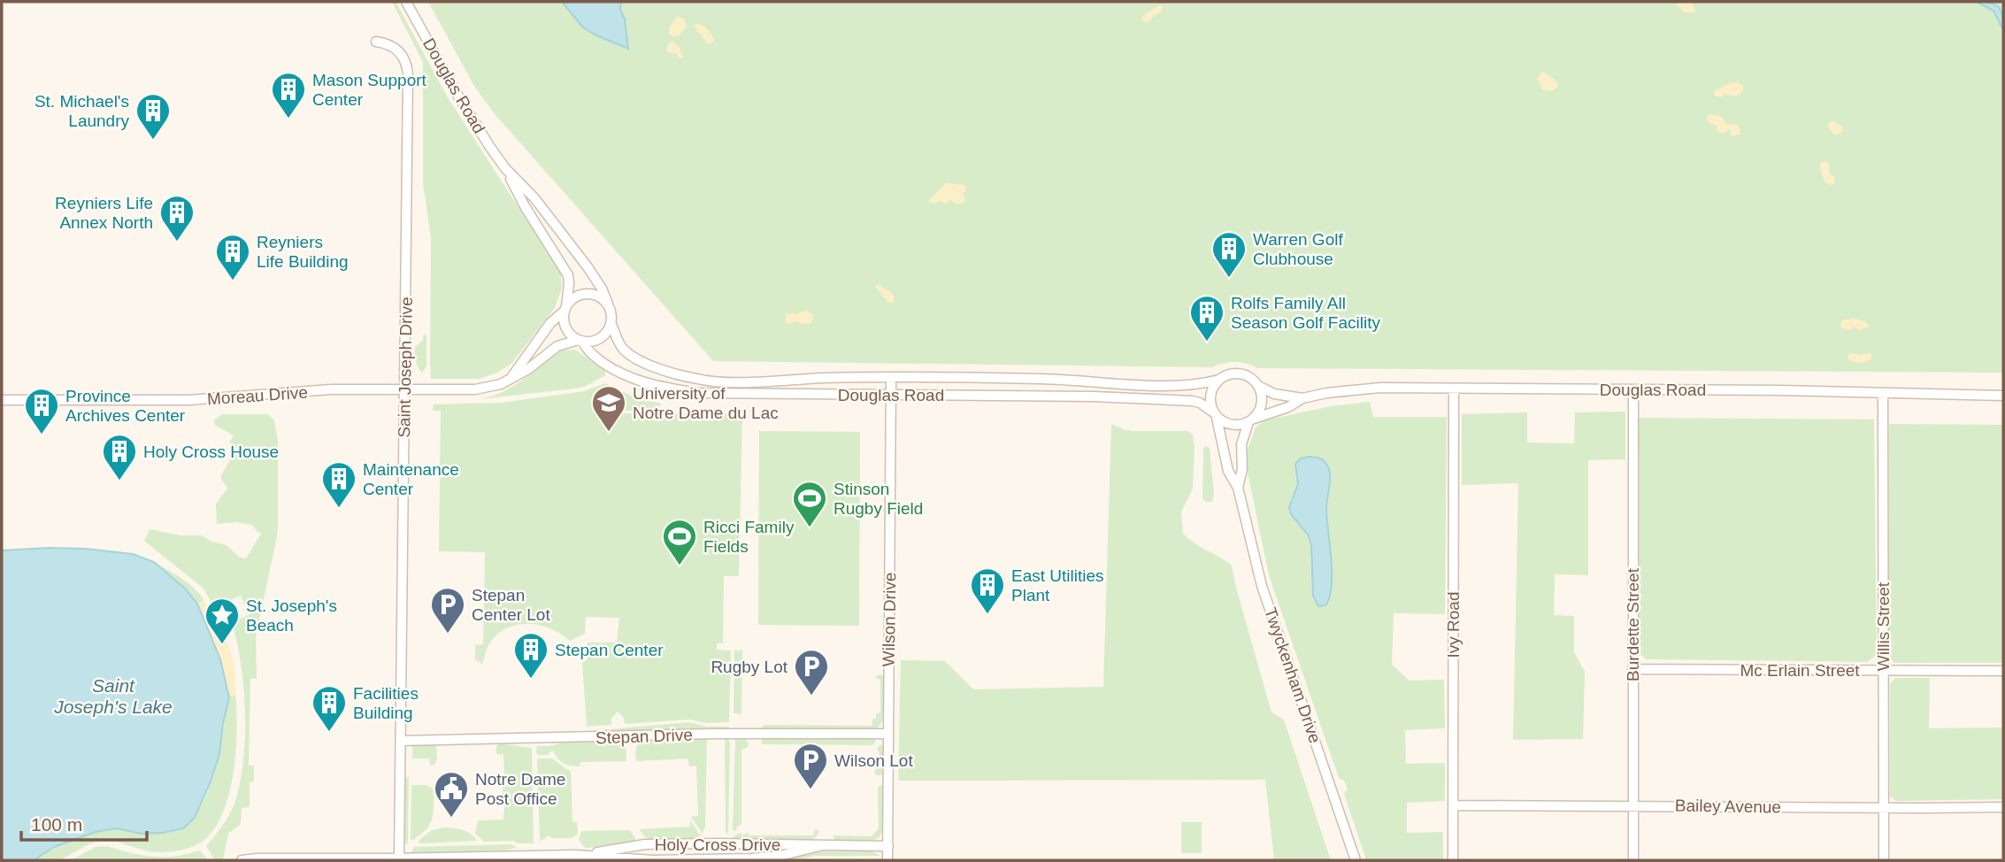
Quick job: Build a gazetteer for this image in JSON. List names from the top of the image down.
{
  "streets": {
    "street": [
      "Douglas Road",
      "Saint Joseph Drive",
      "Moreau Drive",
      "Wilson Drive",
      "Ivy Road",
      "Burdette Street",
      "Willis Street",
      "Mc Erlain Street",
      "Twyckenham Drive",
      "Stepan Drive",
      "Bailey Avenue",
      "Holy Cross Drive"
    ]
  },
  "crossings": [
    ["Douglas Road", "Moreau Drive"],
    ["Douglas Road", "Wilson Drive"],
    ["Douglas Road", "Ivy Road"],
    ["Douglas Road", "Burdette Street"],
    ["Douglas Road", "Willis Street"],
    ["Douglas Road", "Twyckenham Drive"],
    ["Saint Joseph Drive", "Moreau Drive"],
    ["Saint Joseph Drive", "Stepan Drive"],
    ["Saint Joseph Drive", "Holy Cross Drive"],
    ["Wilson Drive", "Stepan Drive"],
    ["Wilson Drive", "Holy Cross Drive"],
    ["Ivy Road", "Bailey Avenue"],
    ["Burdette Street", "Mc Erlain Street"],
    ["Burdette Street", "Bailey Avenue"],
    ["Willis Street", "Mc Erlain Street"],
    ["Willis Street", "Bailey Avenue"]
  ],
  "water": ["Saint Joseph's Lake"],
  "places": {
    "building": [
      "Mason Support Center",
      "St. Michael's Laundry",
      "Reyniers Life Annex North",
      "Warren Golf Clubhouse",
      "Reyniers Life Building",
      "Rolfs Family All Season Golf Facility",
      "Province Archives Center",
      "Holy Cross House",
      "Maintenance Center",
      "East Utilities Plant",
      "Stepan Center",
      "Facilities Building"
    ],
    "school or university": ["University of Notre Dame du Lac"],
    "sports": ["Stinson Rugby Field", "Ricci Family Fields"],
    "parking": ["Stepan Center Lot", "Rugby Lot", "Wilson Lot"],
    "place": ["St. Joseph's Beach"],
    "public building": ["Notre Dame Post Office"]
  },
  "scale_bar": "100 m"
}
